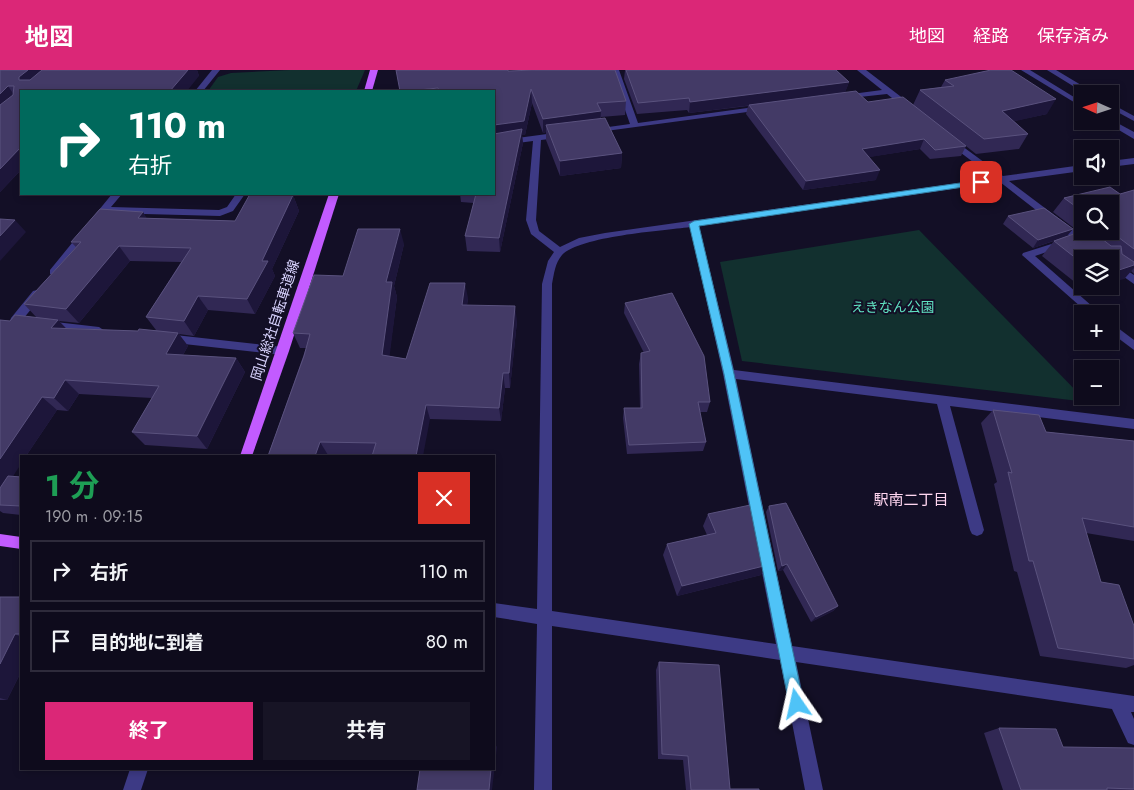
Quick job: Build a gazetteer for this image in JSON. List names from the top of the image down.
{
  "streets": {
    "main road": ["岡山総社自転車道線"]
  },
  "districts": ["駅南二丁目"],
  "parks": ["えきなん公園"],
  "north": "left",
  "page": {
    "header": "地図",
    "nav": ["地図", "経路", "保存済み"],
    "map_buttons": ["+", "−"],
    "turn": ["110 m", "右折"],
    "heading": ["1 分", "190 m · 09:15"],
    "list": [
      {
        "name": "右折",
        "value": "110 m"
      },
      {
        "name": "目的地に到着",
        "value": "80 m"
      }
    ],
    "buttons": ["終了", "共有"]
  }
}
